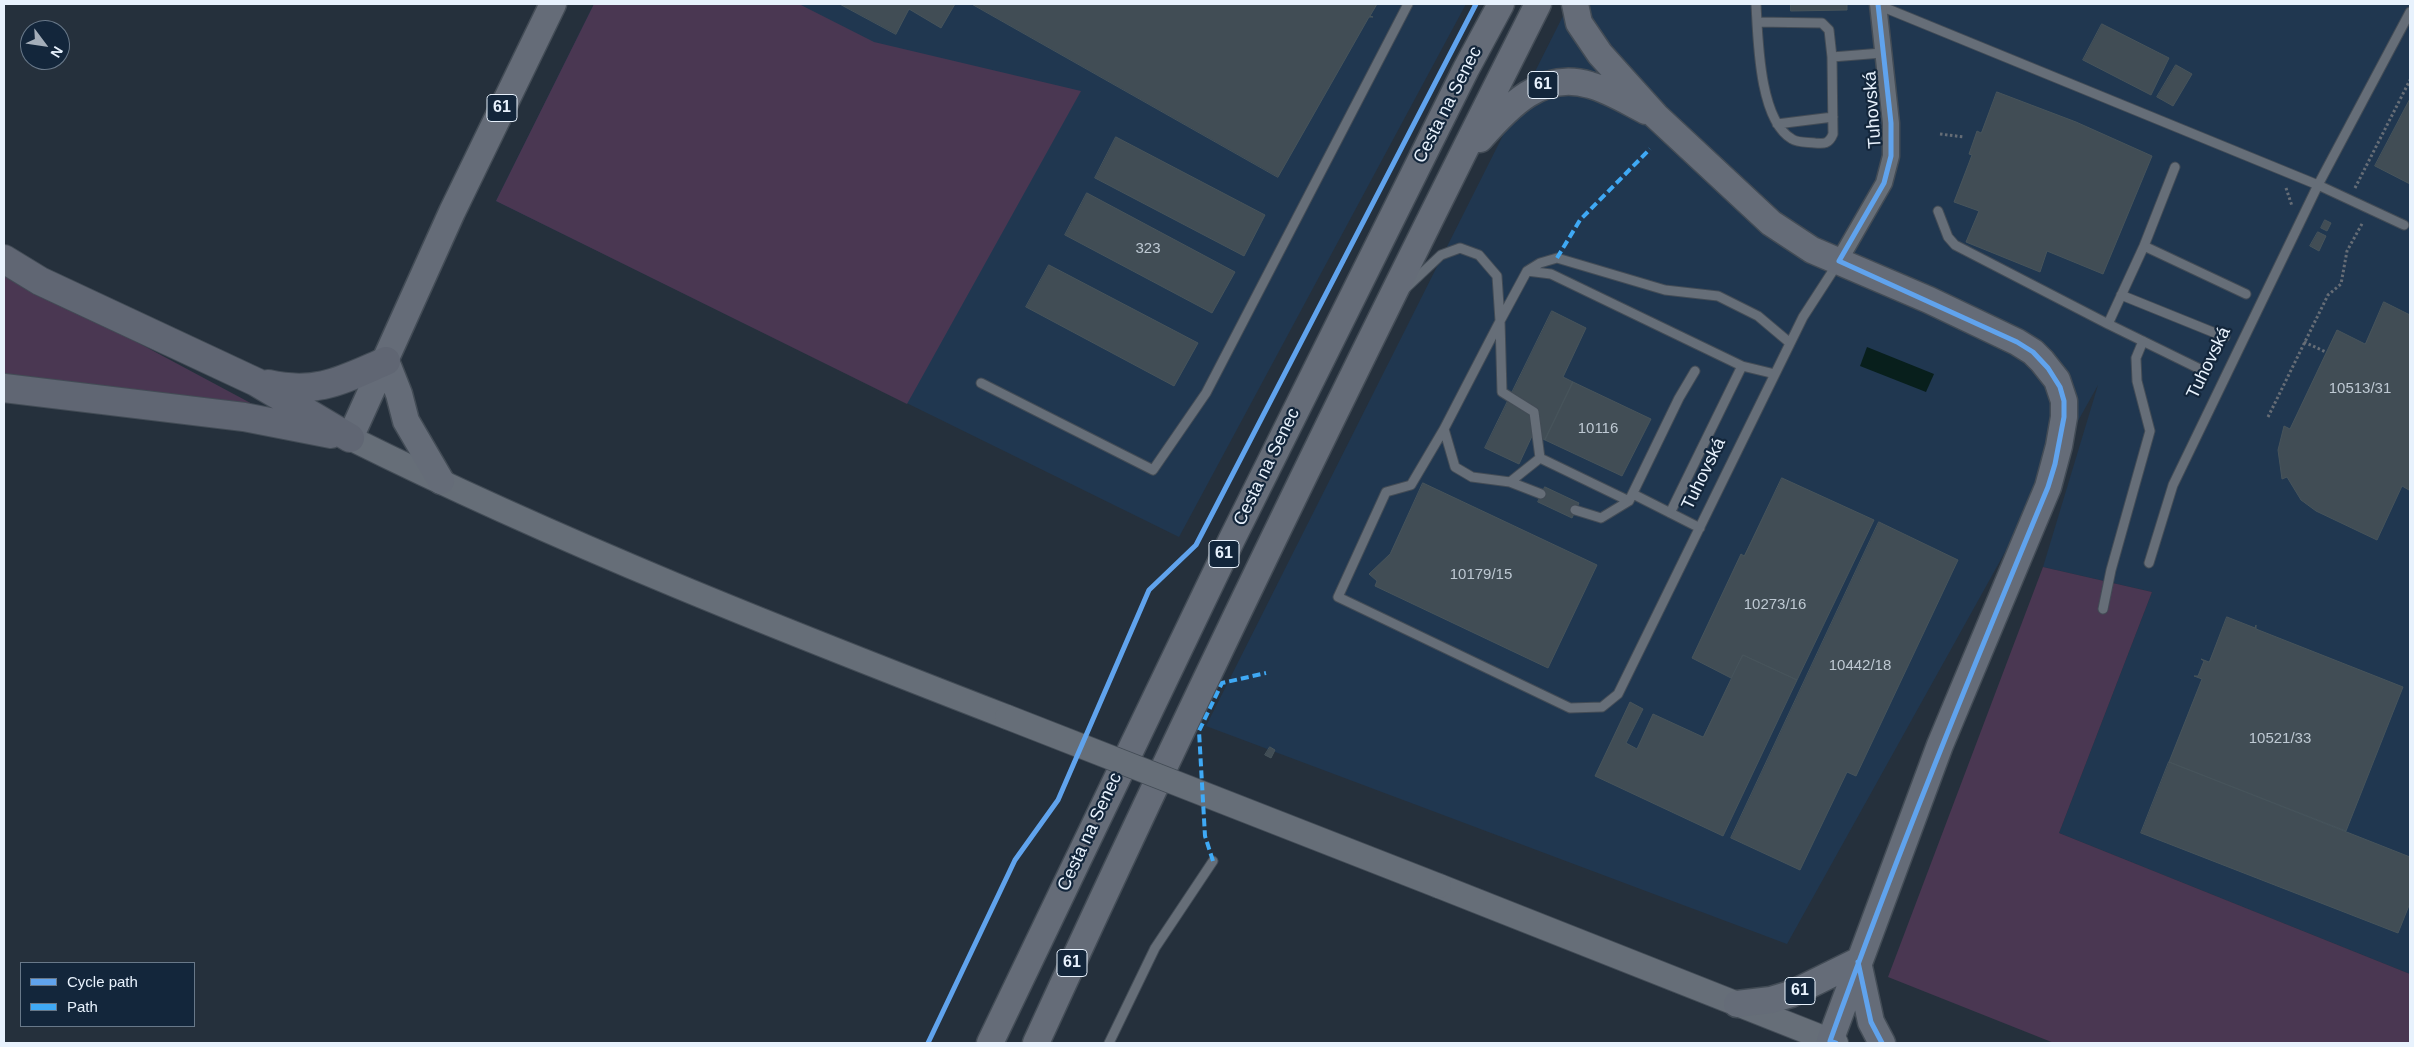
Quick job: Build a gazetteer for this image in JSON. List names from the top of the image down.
{
  "streets": {
    "main road": ["61", "Cesta na Senec"],
    "street": ["Tuhovská"]
  },
  "crossings": [
    ["61", "Cesta na Senec"],
    ["61", "Tuhovská"]
  ],
  "house_numbers": [
    "323",
    "10513/31",
    "10116",
    "10179/15",
    "10273/16",
    "10442/18",
    "10521/33"
  ],
  "legend": ["Cycle path", "Path"],
  "north": "bottom right"
}
